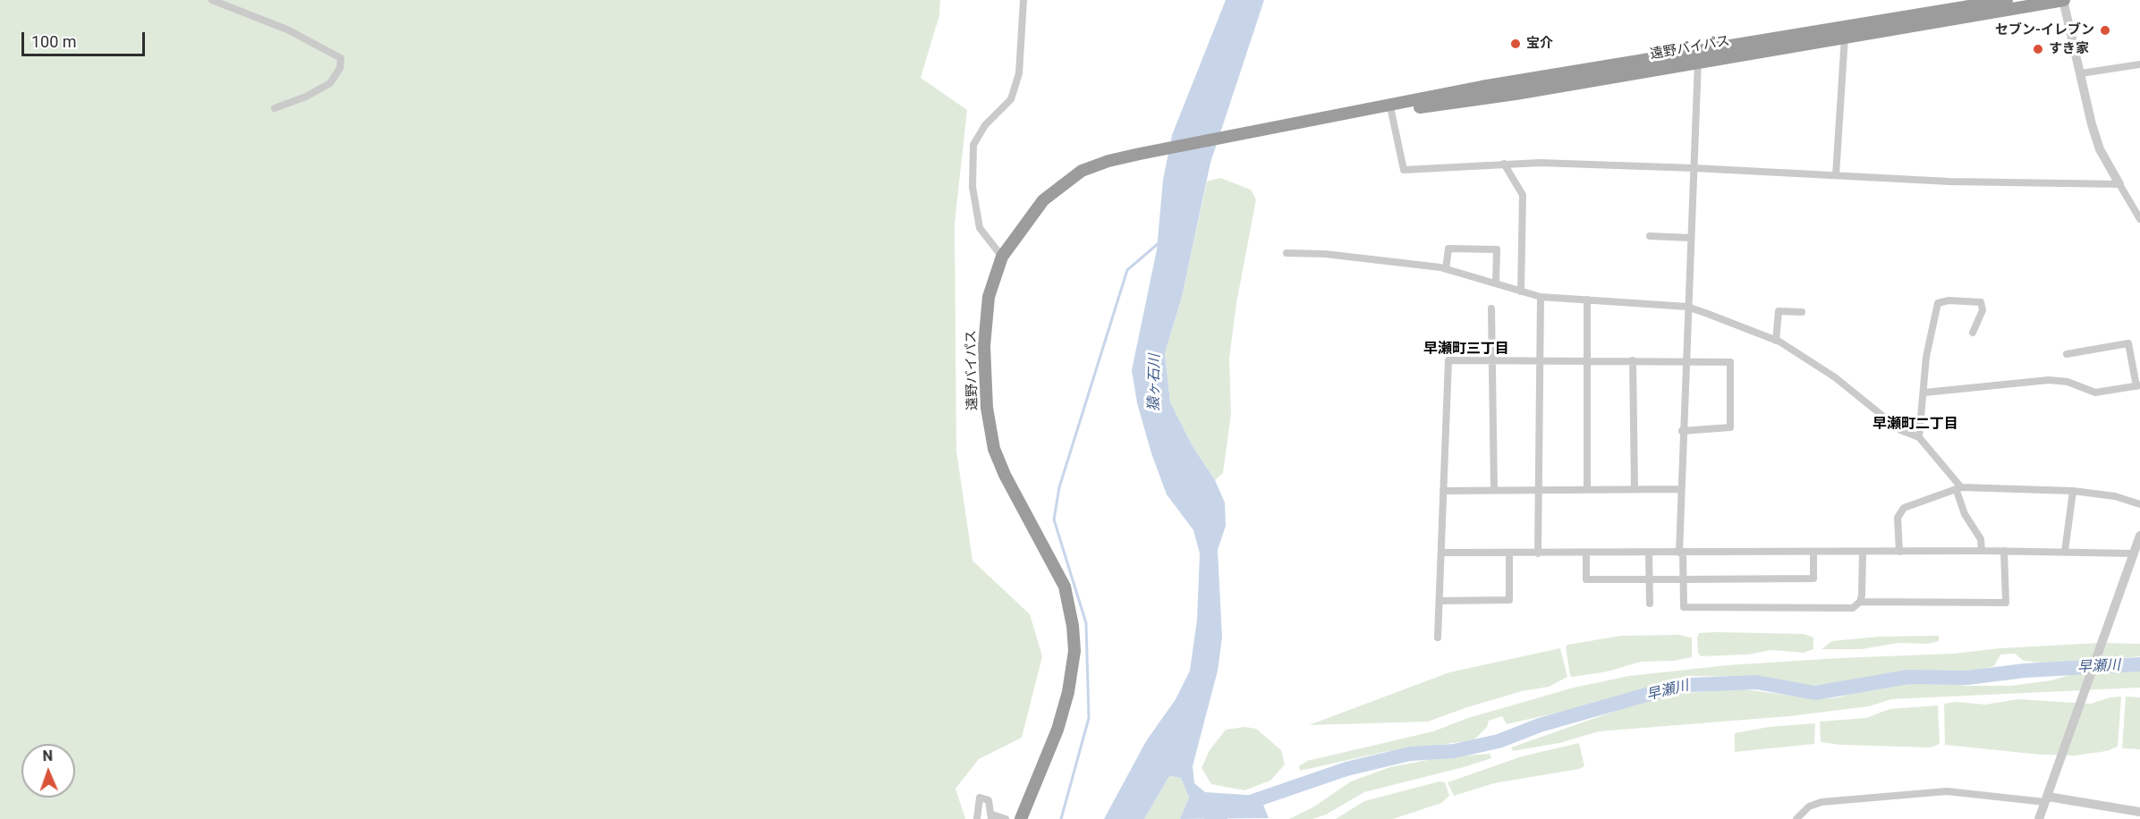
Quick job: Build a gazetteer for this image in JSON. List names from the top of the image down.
{
  "streets": {
    "highway": ["遠野バイパス"]
  },
  "districts": ["早瀬町三丁目", "早瀬町二丁目"],
  "water": ["猿ヶ石川", "早瀬川"],
  "places": ["セブン-イレブン", "宝介", "すき家"],
  "scale_bar": "100 m",
  "north": "top"
}
